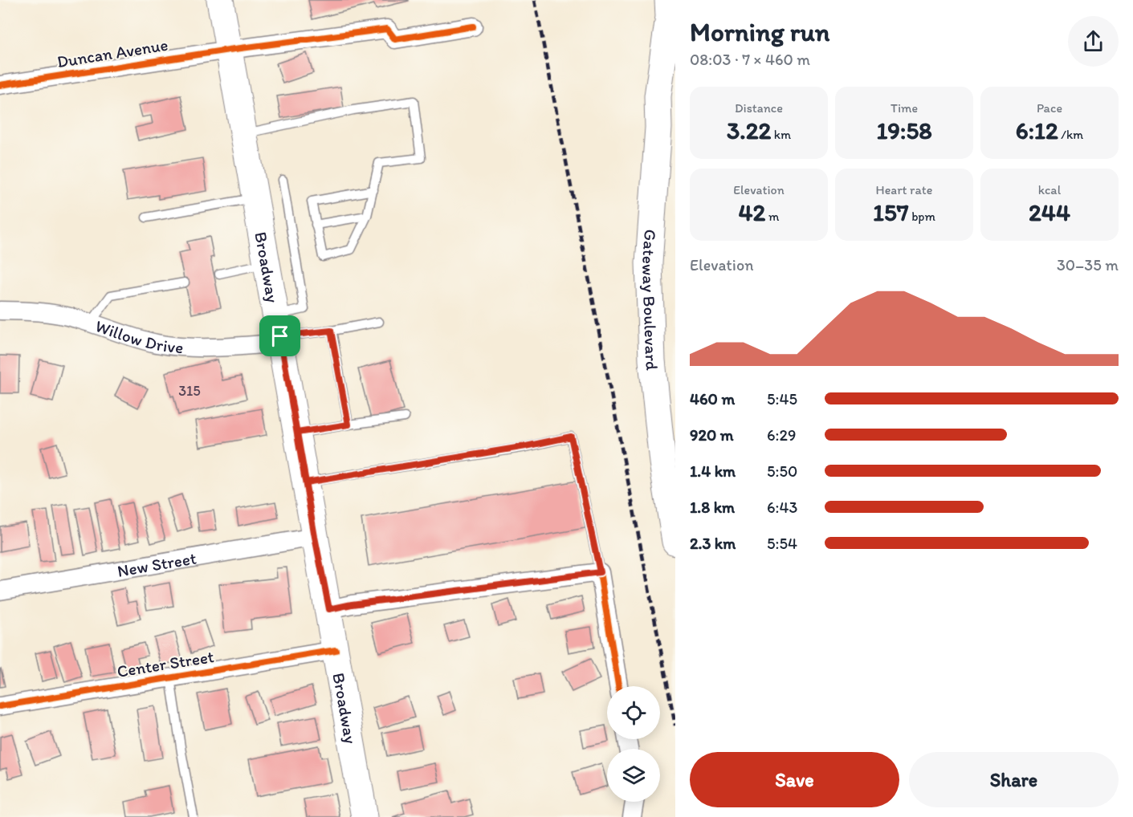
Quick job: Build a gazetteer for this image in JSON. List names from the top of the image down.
{
  "streets": {
    "main road": ["Broadway", "Gateway Boulevard"],
    "street": [
      "Duncan Avenue",
      "Willow Drive",
      "New Street",
      "Center Street"
    ]
  },
  "crossings": [
    ["Duncan Avenue", "Broadway"],
    ["Broadway", "Willow Drive"],
    ["Broadway", "New Street"],
    ["Broadway", "Center Street"]
  ],
  "house_numbers": ["315"],
  "page": {
    "heading": ["Morning run", "08:03 · 7 × 460 m"],
    "stats": [
      ["Distance", "3.22 km"],
      ["Time", "19:58"],
      ["Pace", "6:12 /km"],
      ["Elevation", "42 m"],
      ["Heart rate", "157 bpm"],
      ["kcal", "244"]
    ],
    "chart": ["Elevation", "30–35 m"],
    "list": [
      {
        "name": "460 m",
        "note": "5:45"
      },
      {
        "name": "920 m",
        "note": "6:29"
      },
      {
        "name": "1.4 km",
        "note": "5:50"
      },
      {
        "name": "1.8 km",
        "note": "6:43"
      },
      {
        "name": "2.3 km",
        "note": "5:54"
      }
    ],
    "buttons": ["Save", "Share"]
  }
}
